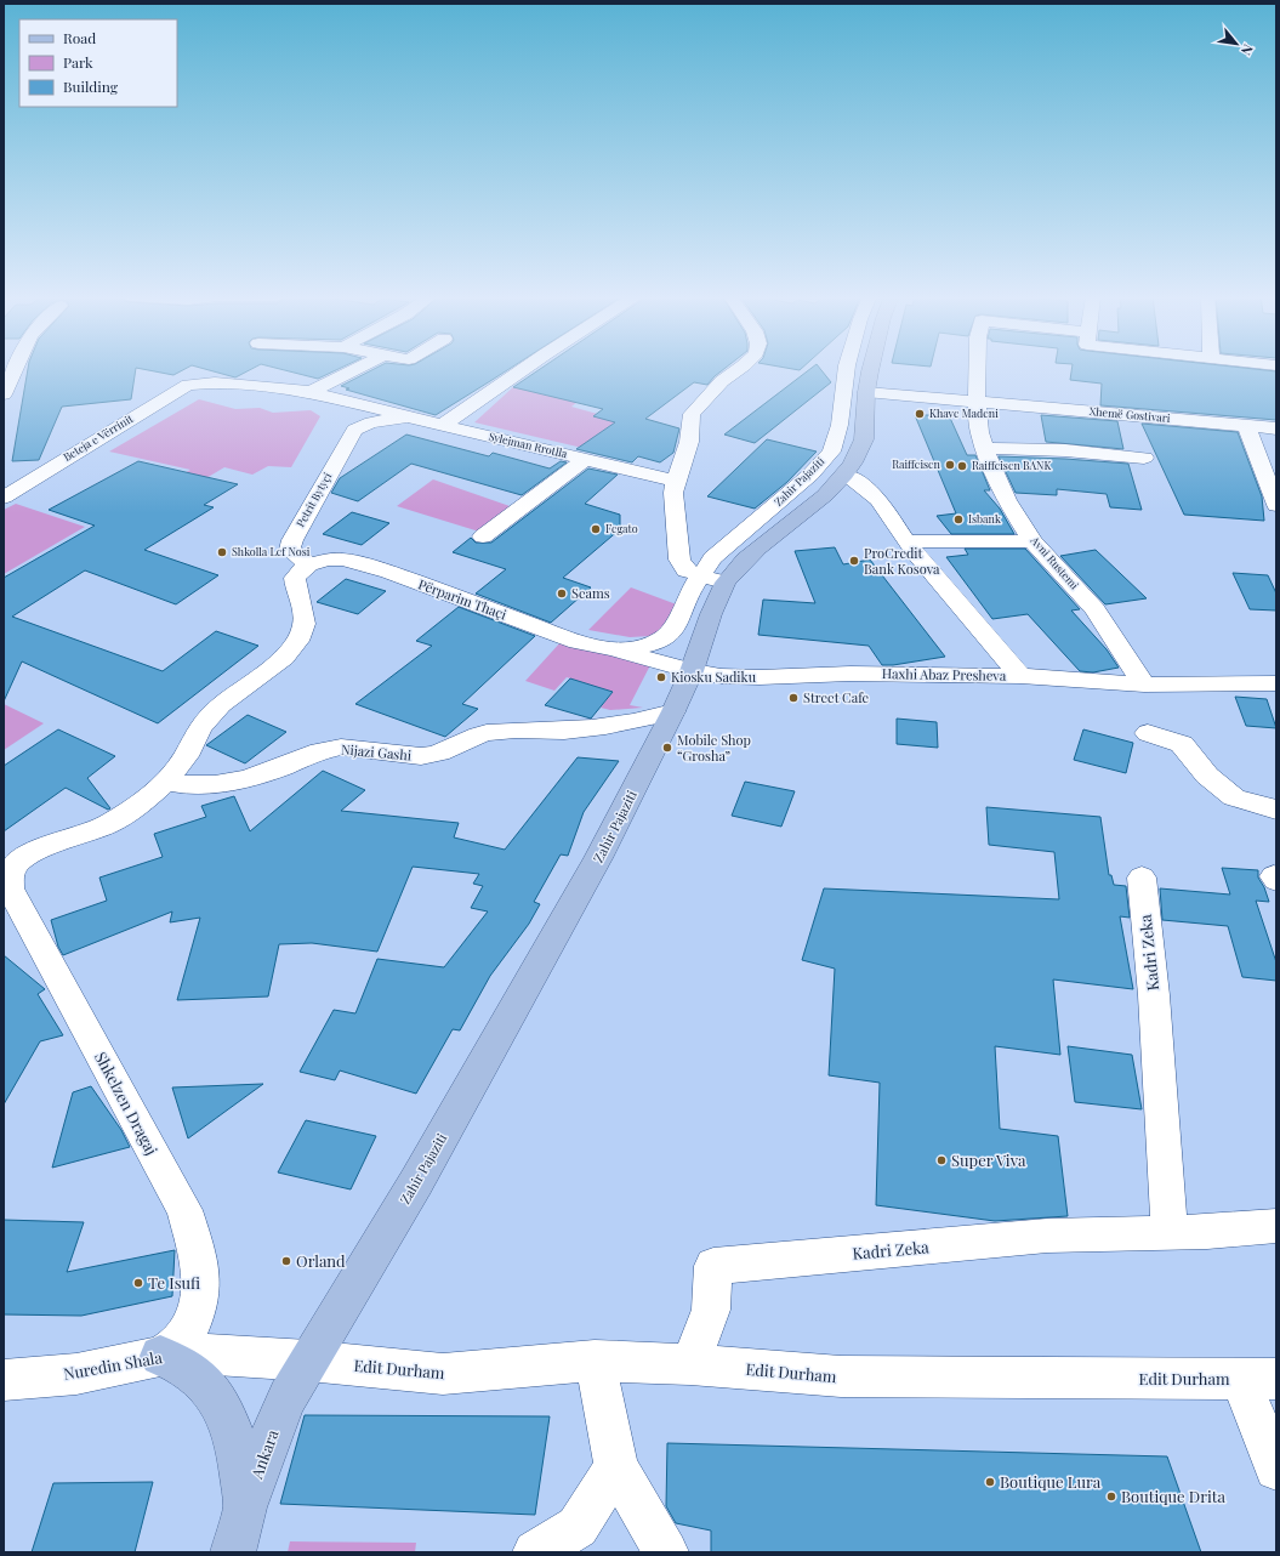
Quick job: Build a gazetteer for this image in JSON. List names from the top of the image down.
{
  "streets": {
    "main road": ["Zahir Pajaziti", "Ankara"],
    "street": [
      "Xhemë Gostivari",
      "Beteja e Vërrinit",
      "Sylejman Rrotlla",
      "Petrit Bytyçi",
      "Avni Rustemi",
      "Përparim Thaçi",
      "Haxhi Abaz Presheva",
      "Nijazi Gashi",
      "Kadri Zeka",
      "Shkelzen Dragaj",
      "Nuredin Shala",
      "Edit Durham"
    ]
  },
  "crossings": [
    ["Xhemë Gostivari", "Zahir Pajaziti"],
    ["Xhemë Gostivari", "Avni Rustemi"],
    ["Beteja e Vërrinit", "Sylejman Rrotlla"],
    ["Zahir Pajaziti", "Përparim Thaçi"],
    ["Zahir Pajaziti", "Haxhi Abaz Presheva"],
    ["Zahir Pajaziti", "Nijazi Gashi"],
    ["Zahir Pajaziti", "Nuredin Shala"],
    ["Zahir Pajaziti", "Edit Durham"],
    ["Zahir Pajaziti", "Ankara"],
    ["Petrit Bytyçi", "Përparim Thaçi"],
    ["Avni Rustemi", "Haxhi Abaz Presheva"],
    ["Përparim Thaçi", "Haxhi Abaz Presheva"],
    ["Kadri Zeka", "Edit Durham"],
    ["Shkelzen Dragaj", "Nuredin Shala"],
    ["Nuredin Shala", "Edit Durham"],
    ["Nuredin Shala", "Ankara"],
    ["Edit Durham", "Ankara"]
  ],
  "places": [
    "Khave Madeni",
    "Raiffeisen",
    "Raiffeisen BANK",
    "Isbank",
    "Fegato",
    "Shkolla Lef Nosi",
    "ProCredit Bank Kosova",
    "Seams",
    "Kiosku Sadiku",
    "Street Cafe",
    "Mobile Shop “Grosha”",
    "Super Viva",
    "Orland",
    "Te Isufi",
    "Boutique Lura",
    "Boutique Drita"
  ],
  "legend": ["Road", "Park", "Building"],
  "north": "bottom right"
}
